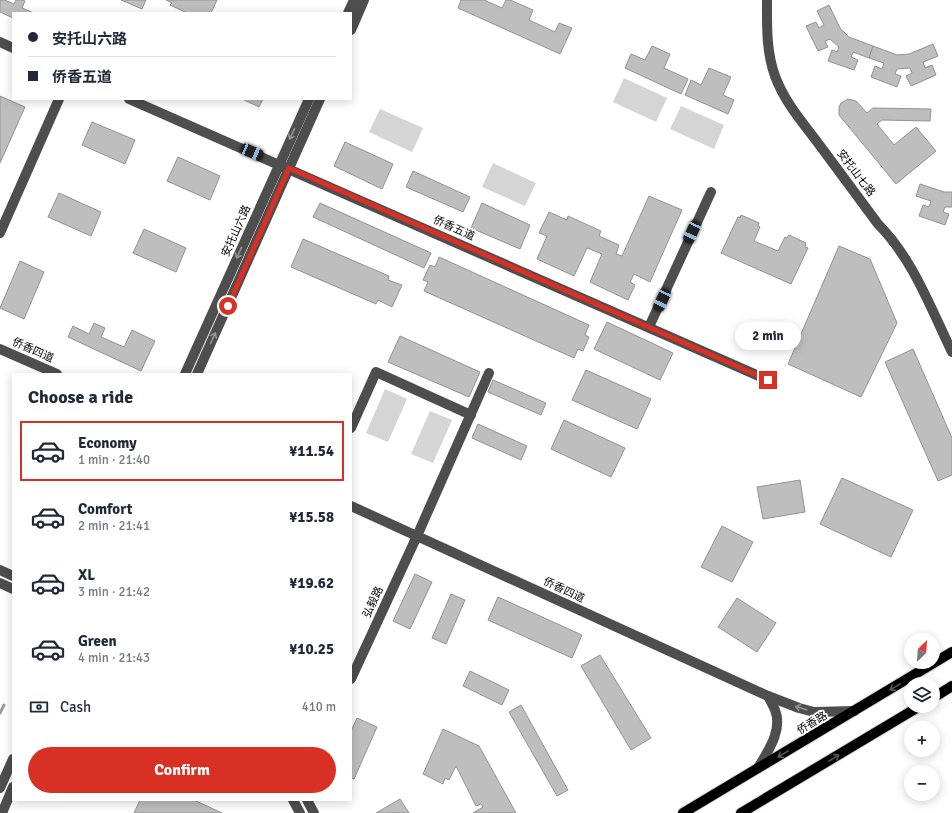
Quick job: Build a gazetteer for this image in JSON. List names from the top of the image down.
{
  "streets": {
    "main road": ["侨香路"],
    "street": [
      "安托山七路",
      "侨香五道",
      "安托山六路",
      "侨香四道",
      "弘毅路"
    ]
  },
  "crossings": [
    ["侨香五道", "安托山六路"],
    ["侨香四道", "弘毅路"],
    ["侨香四道", "侨香路"]
  ],
  "north": "top right",
  "page": {
    "banner": ["安托山六路", "侨香五道"],
    "bubble": "2 min",
    "heading": "Choose a ride",
    "list": [
      {
        "name": "Economy",
        "note": "1 min · 21:40",
        "value": "¥11.54"
      },
      {
        "name": "Comfort",
        "note": "2 min · 21:41",
        "value": "¥15.58"
      },
      {
        "name": "XL",
        "note": "3 min · 21:42",
        "value": "¥19.62"
      },
      {
        "name": "Green",
        "note": "4 min · 21:43",
        "value": "¥10.25"
      }
    ],
    "map_buttons": ["+", "−"],
    "pay": ["Cash", "410 m"],
    "buttons": "Confirm"
  }
}
